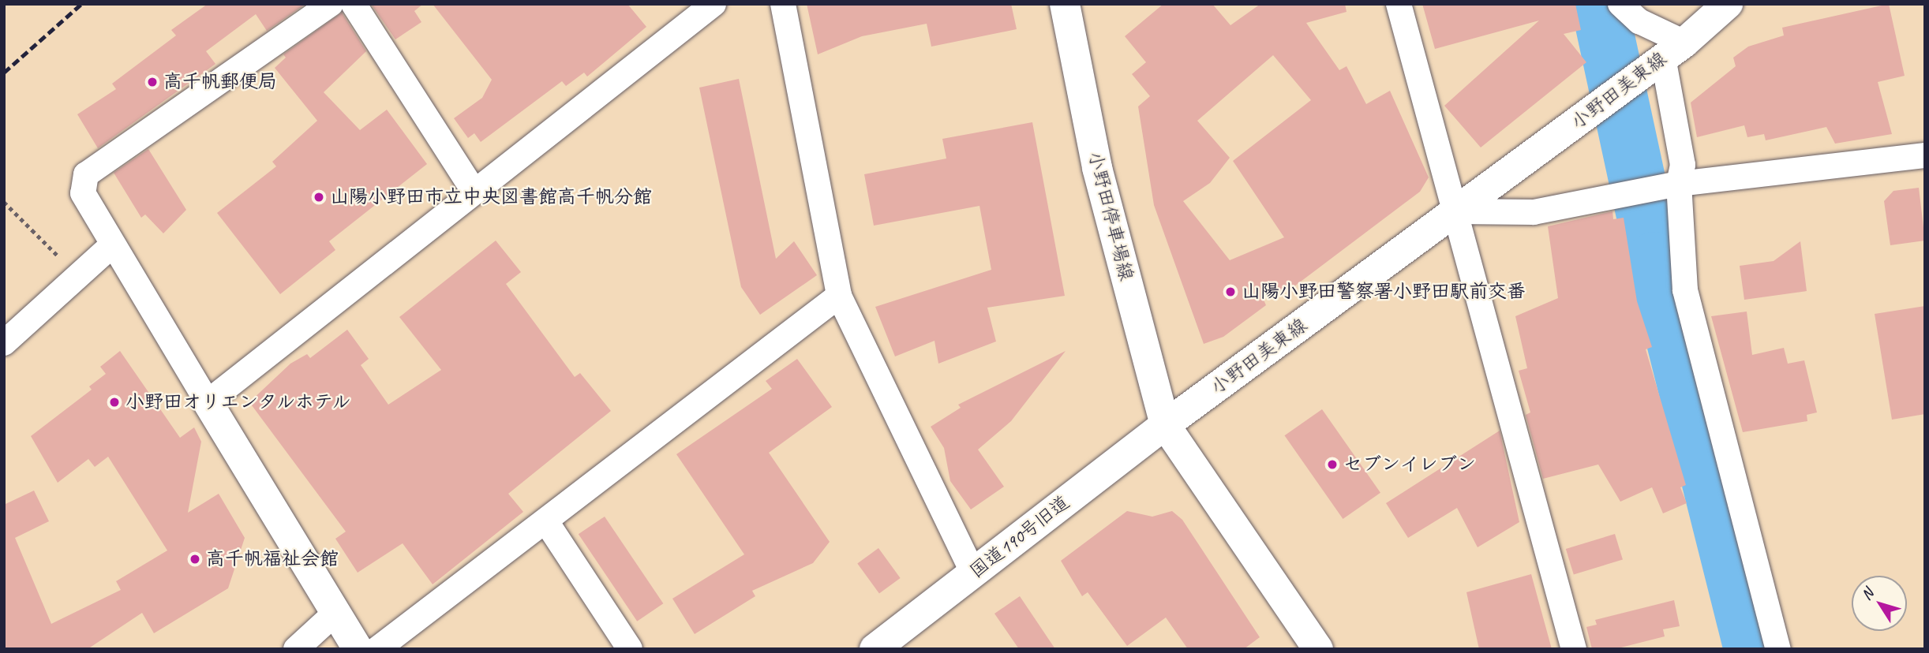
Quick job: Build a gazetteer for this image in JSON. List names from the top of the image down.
{
  "streets": {
    "main road": ["小野田美東線", "小野田停車場線", "国道190号旧道"]
  },
  "crossings": [
    ["小野田美東線", "小野田停車場線"],
    ["小野田美東線", "国道190号旧道"],
    ["小野田停車場線", "国道190号旧道"]
  ],
  "places": [
    "高千帆郵便局",
    "山陽小野田市立中央図書館高千帆分館",
    "山陽小野田警察署小野田駅前交番",
    "小野田オリエンタルホテル",
    "セブンイレブン",
    "高千帆福祉会館"
  ],
  "north": "top left"
}
